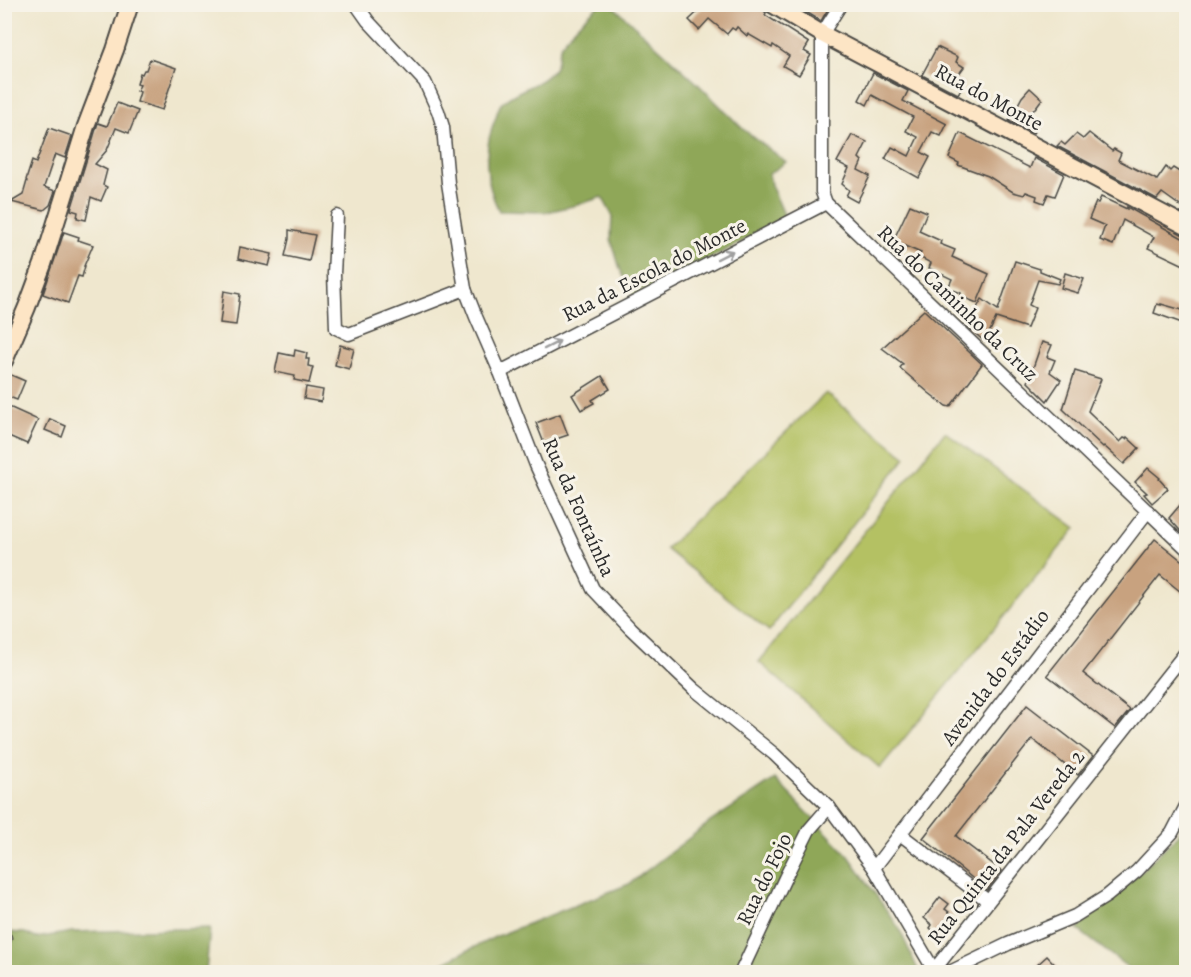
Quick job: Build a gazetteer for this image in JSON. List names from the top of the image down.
{
  "streets": {
    "street": [
      "Rua do Monte",
      "Rua da Escola do Monte",
      "Rua do Caminho da Cruz",
      "Rua da Fontaínha",
      "Avenida do Estádio",
      "Rua Quinta da Pala Vereda 2",
      "Rua do Fojo"
    ]
  },
  "crossings": [
    ["Rua da Escola do Monte", "Rua do Caminho da Cruz"],
    ["Rua da Escola do Monte", "Rua da Fontaínha"],
    ["Rua do Caminho da Cruz", "Avenida do Estádio"],
    ["Rua da Fontaínha", "Avenida do Estádio"],
    ["Rua da Fontaínha", "Rua Quinta da Pala Vereda 2"],
    ["Rua da Fontaínha", "Rua do Fojo"]
  ],
  "one_way": ["Rua da Escola do Monte"]
}
